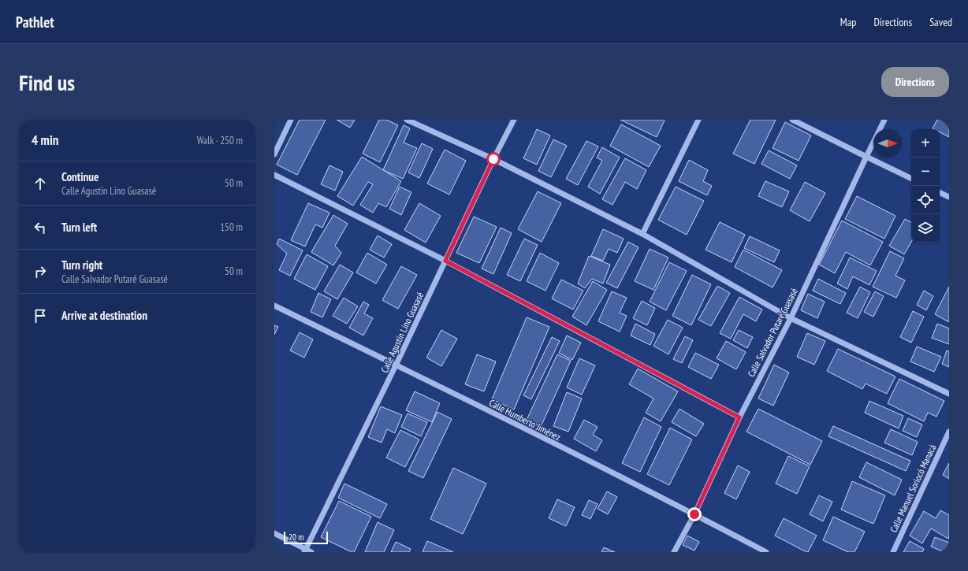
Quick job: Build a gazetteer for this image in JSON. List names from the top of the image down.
{
  "streets": {
    "street": [
      "Calle Agustín Lino Guasasé",
      "Calle Salvador Putaré Guasasé",
      "Calle Humberto Jiménez",
      "Calle Manuel Soriocó Manacá"
    ]
  },
  "crossings": [
    ["Calle Agustín Lino Guasasé", "Calle Humberto Jiménez"],
    ["Calle Salvador Putaré Guasasé", "Calle Humberto Jiménez"]
  ],
  "scale_bar": "20 m",
  "north": "right",
  "page": {
    "header": "Pathlet",
    "nav": ["Map", "Directions", "Saved"],
    "buttons": "Directions",
    "title": "Find us",
    "heading": ["4 min", "Walk · 250 m"],
    "map_buttons": ["+", "−"],
    "list": [
      ["Continue", "Calle Agustín Lino Guasasé", "50 m"],
      ["Turn left", "150 m"],
      ["Turn right", "Calle Salvador Putaré Guasasé", "50 m"],
      "Arrive at destination"
    ],
    "scale": "20 m"
  }
}
